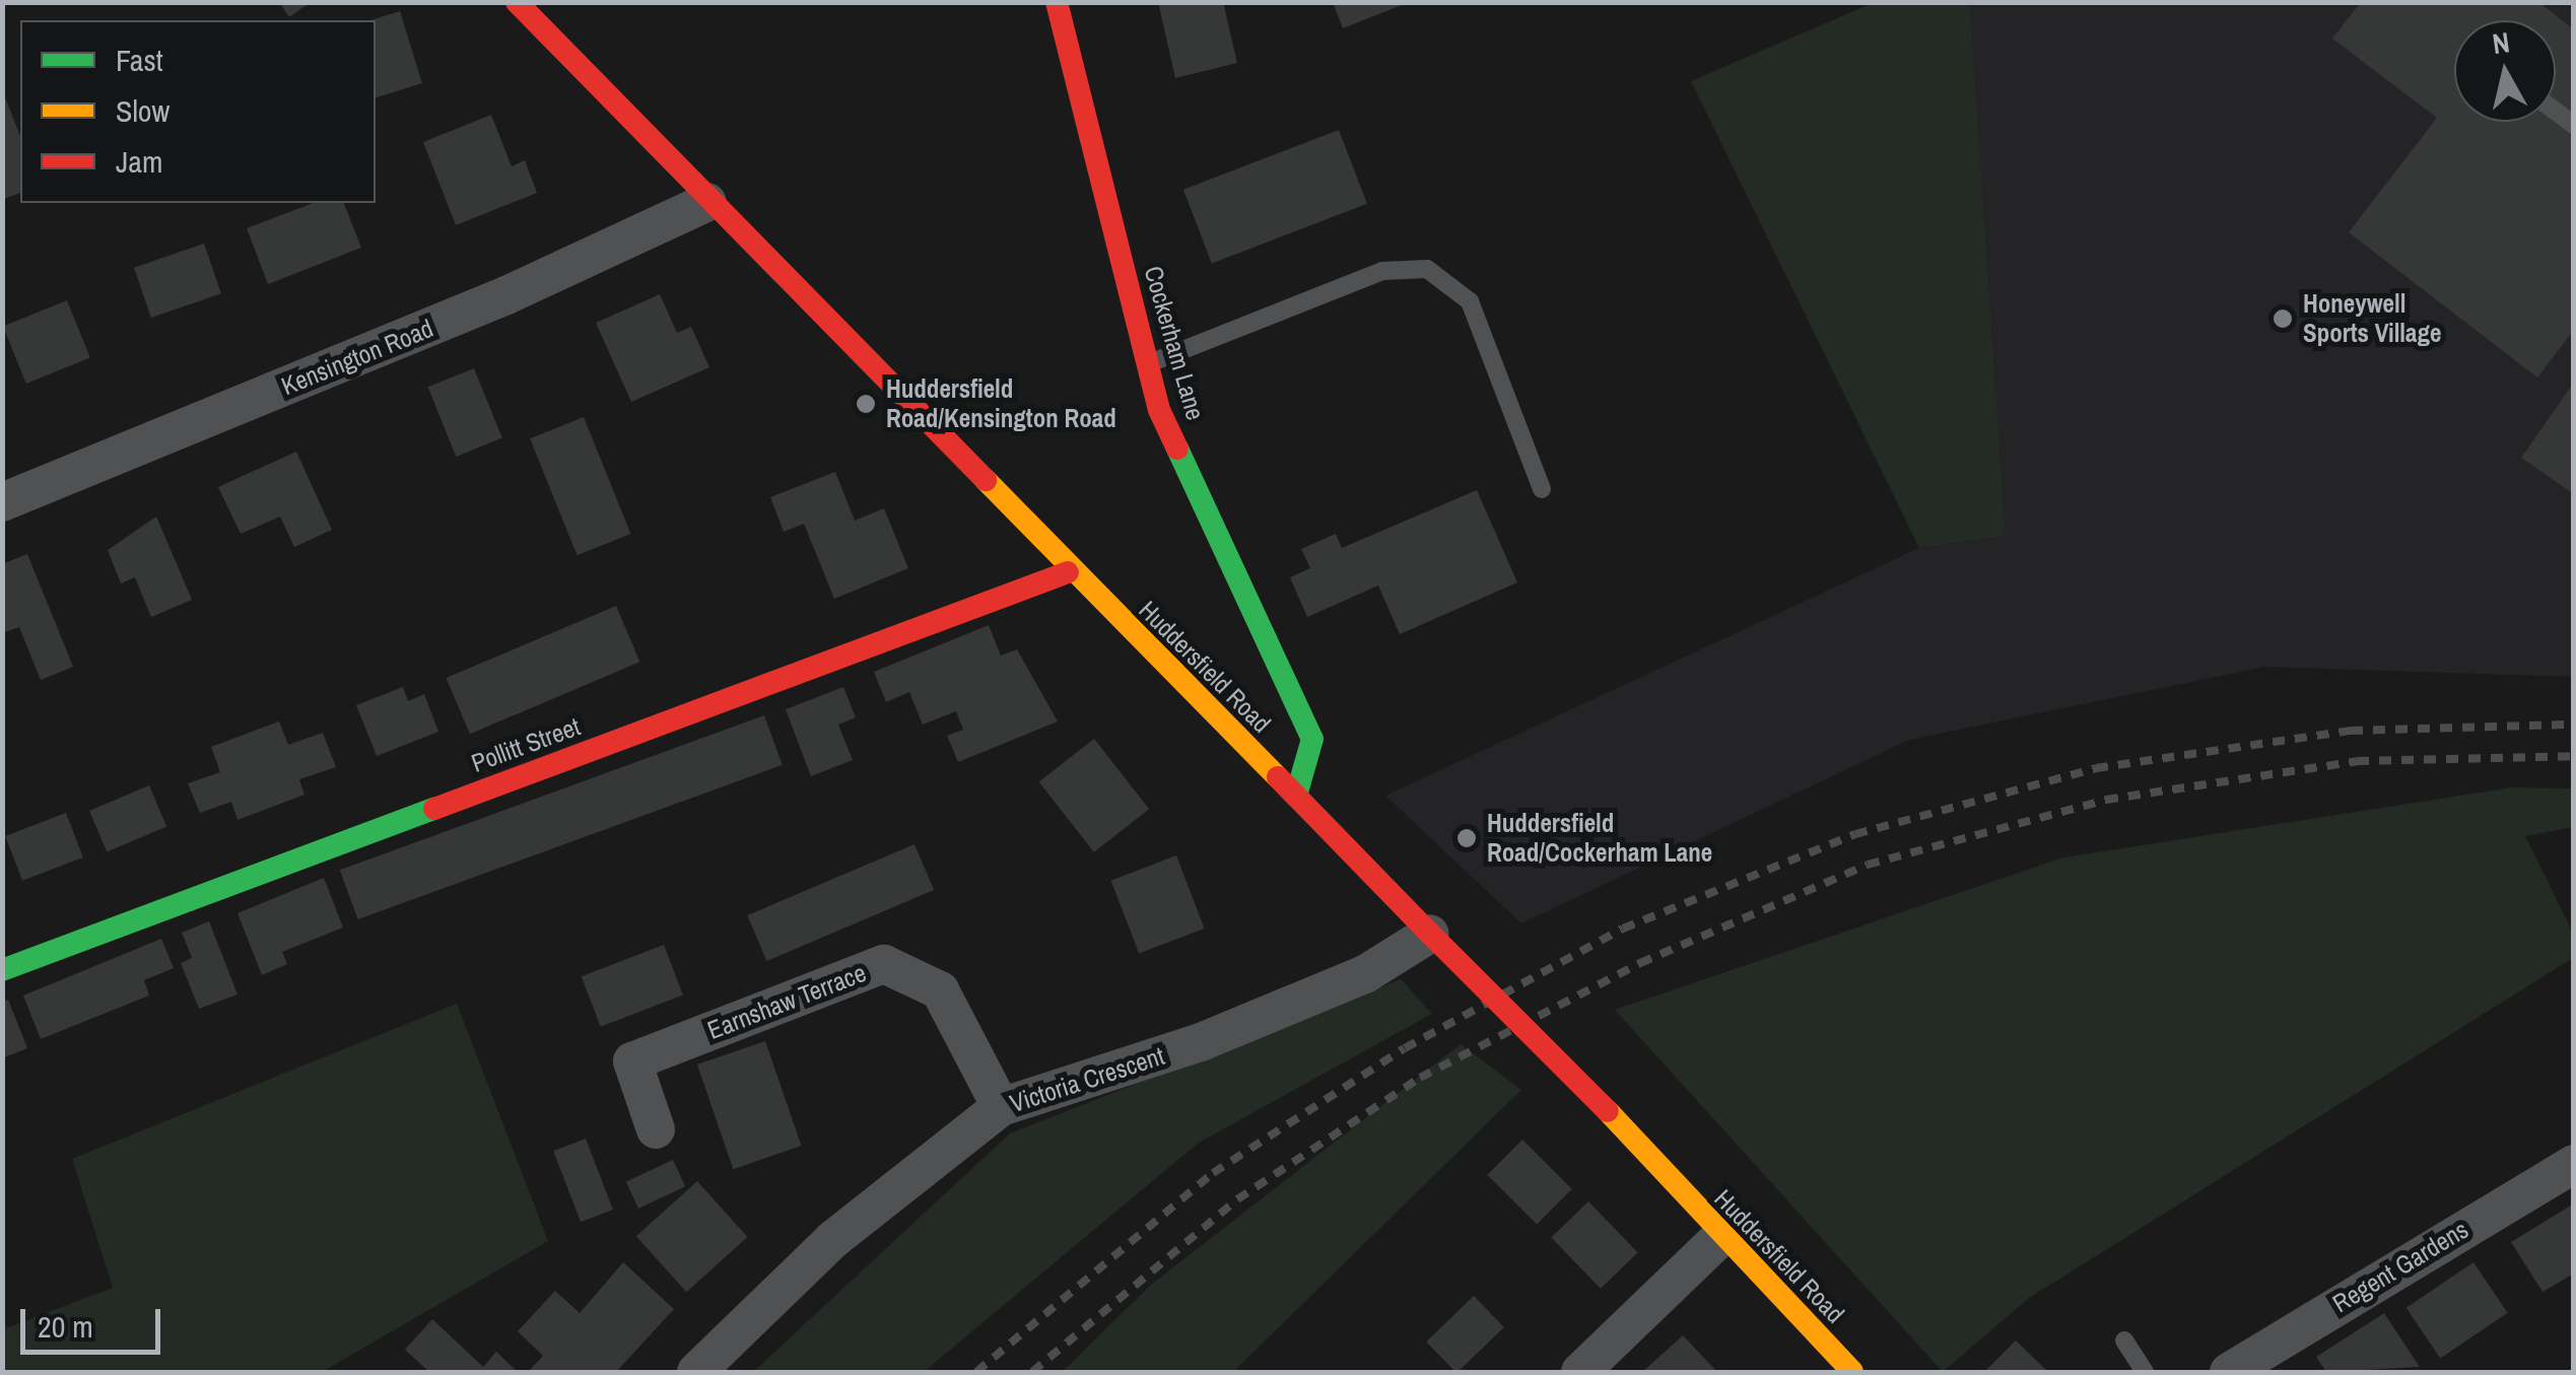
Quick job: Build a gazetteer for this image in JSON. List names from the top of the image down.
{
  "streets": {
    "main road": ["Cockerham Lane", "Huddersfield Road", "Pollitt Street"],
    "street": [
      "Kensington Road",
      "Earnshaw Terrace",
      "Victoria Crescent",
      "Regent Gardens"
    ]
  },
  "crossings": [
    ["Cockerham Lane", "Huddersfield Road"],
    ["Kensington Road", "Huddersfield Road"],
    ["Huddersfield Road", "Pollitt Street"],
    ["Huddersfield Road", "Victoria Crescent"],
    ["Earnshaw Terrace", "Victoria Crescent"]
  ],
  "places": ["Honeywell Sports Village", "Huddersfield Road/Kensington Road", "Huddersfield Road/Cockerham Lane"],
  "legend": ["Fast", "Slow", "Jam"],
  "scale_bar": "20 m",
  "north": "top"
}
